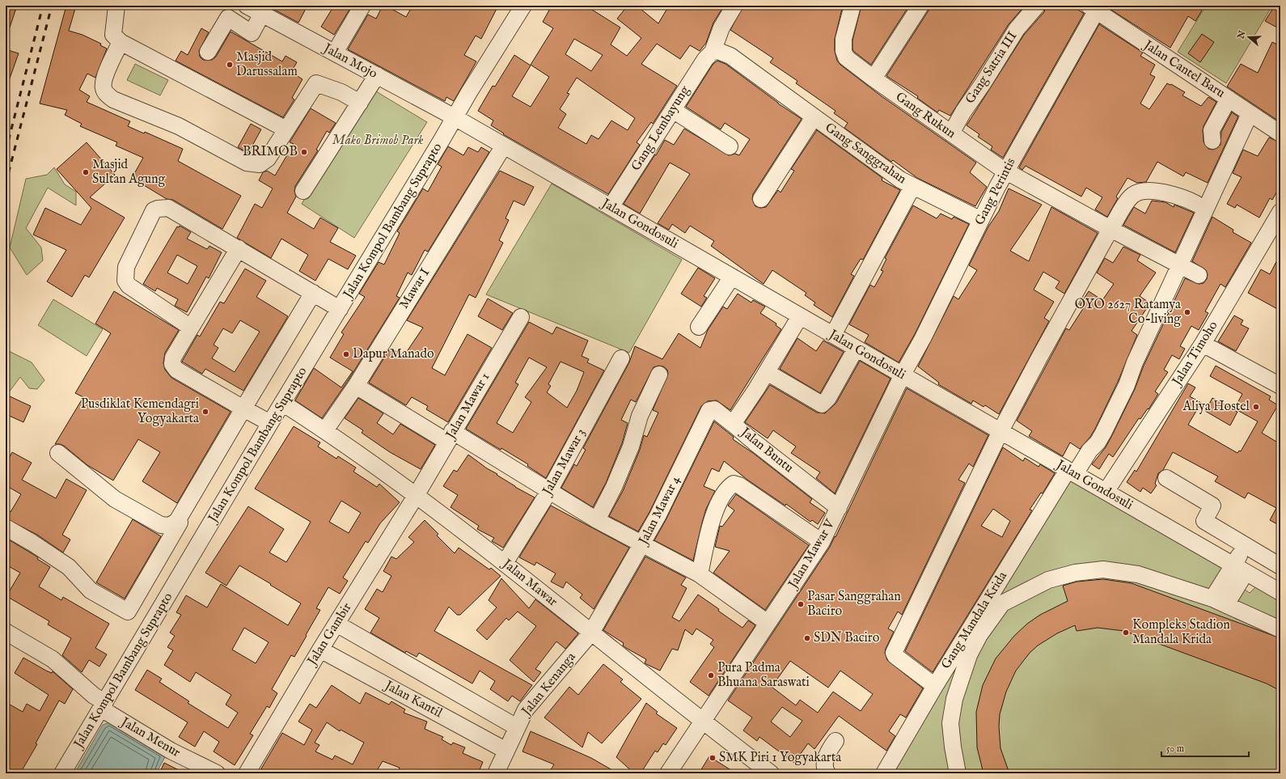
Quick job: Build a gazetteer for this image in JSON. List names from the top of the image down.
{
  "streets": {
    "street": [
      "Jalan Mojo",
      "Gang Satria III",
      "Jalan Cantel Baru",
      "Gang Rukun",
      "Gang Lembayung",
      "Gang Sanggrahan",
      "Gang Perintis",
      "Jalan Kompol Bambang Suprapto",
      "Jalan Gondosuli",
      "Mawar I",
      "Jalan Timoho",
      "Jalan Mawar 1",
      "Jalan Buntu",
      "Jalan Mawar 3",
      "Jalan Mawar 4",
      "Jalan Mawar V",
      "Jalan Mawar",
      "Gang Mandala Krida",
      "Jalan Gambir",
      "Jalan Kenanga",
      "Jalan Kantil",
      "Jalan Menur"
    ]
  },
  "crossings": [
    ["Jalan Mojo", "Jalan Kompol Bambang Suprapto"],
    ["Jalan Mojo", "Jalan Gondosuli"],
    ["Gang Satria III", "Gang Rukun"],
    ["Jalan Cantel Baru", "Gang Perintis"],
    ["Jalan Cantel Baru", "Gang Mandala Krida"],
    ["Gang Rukun", "Gang Perintis"],
    ["Gang Rukun", "Gang Mandala Krida"],
    ["Gang Lembayung", "Gang Sanggrahan"],
    ["Gang Lembayung", "Jalan Gondosuli"],
    ["Gang Sanggrahan", "Jalan Gondosuli"],
    ["Gang Perintis", "Jalan Gondosuli"],
    ["Gang Perintis", "Jalan Mawar V"],
    ["Jalan Kompol Bambang Suprapto", "Jalan Gondosuli"],
    ["Jalan Kompol Bambang Suprapto", "Jalan Mawar"],
    ["Jalan Kompol Bambang Suprapto", "Jalan Menur"],
    ["Jalan Gondosuli", "Mawar I"],
    ["Jalan Gondosuli", "Jalan Timoho"],
    ["Jalan Gondosuli", "Jalan Buntu"],
    ["Jalan Gondosuli", "Jalan Mawar V"],
    ["Jalan Gondosuli", "Gang Mandala Krida"],
    ["Mawar I", "Jalan Mawar"],
    ["Jalan Mawar 1", "Jalan Mawar"],
    ["Jalan Mawar 1", "Jalan Gambir"],
    ["Jalan Buntu", "Jalan Mawar 4"],
    ["Jalan Buntu", "Jalan Mawar V"],
    ["Jalan Mawar 3", "Jalan Mawar"],
    ["Jalan Mawar 4", "Jalan Mawar"],
    ["Jalan Mawar 4", "Jalan Kenanga"],
    ["Jalan Mawar V", "Jalan Mawar"],
    ["Jalan Mawar", "Jalan Gambir"],
    ["Jalan Mawar", "Jalan Kenanga"],
    ["Jalan Gambir", "Jalan Kantil"],
    ["Jalan Kenanga", "Jalan Kantil"]
  ],
  "parks": ["Mako Brimob Park"],
  "places": [
    "Masjid Darussalam",
    "BRIMOB",
    "Masjid Sultan Agung",
    "OYO 2627 Ratamya Co-living",
    "Dapur Manado",
    "Aliya Hostel",
    "Pusdiklat Kemendagri Yogyakarta",
    "Pasar Sanggrahan Baciro",
    "Kompleks Stadion Mandala Krida",
    "SDN Baciro",
    "Pura Padma Bhuana Saraswati",
    "SMK Piri 1 Yogyakarta"
  ],
  "scale_bar": "50 m",
  "north": "left"
}
